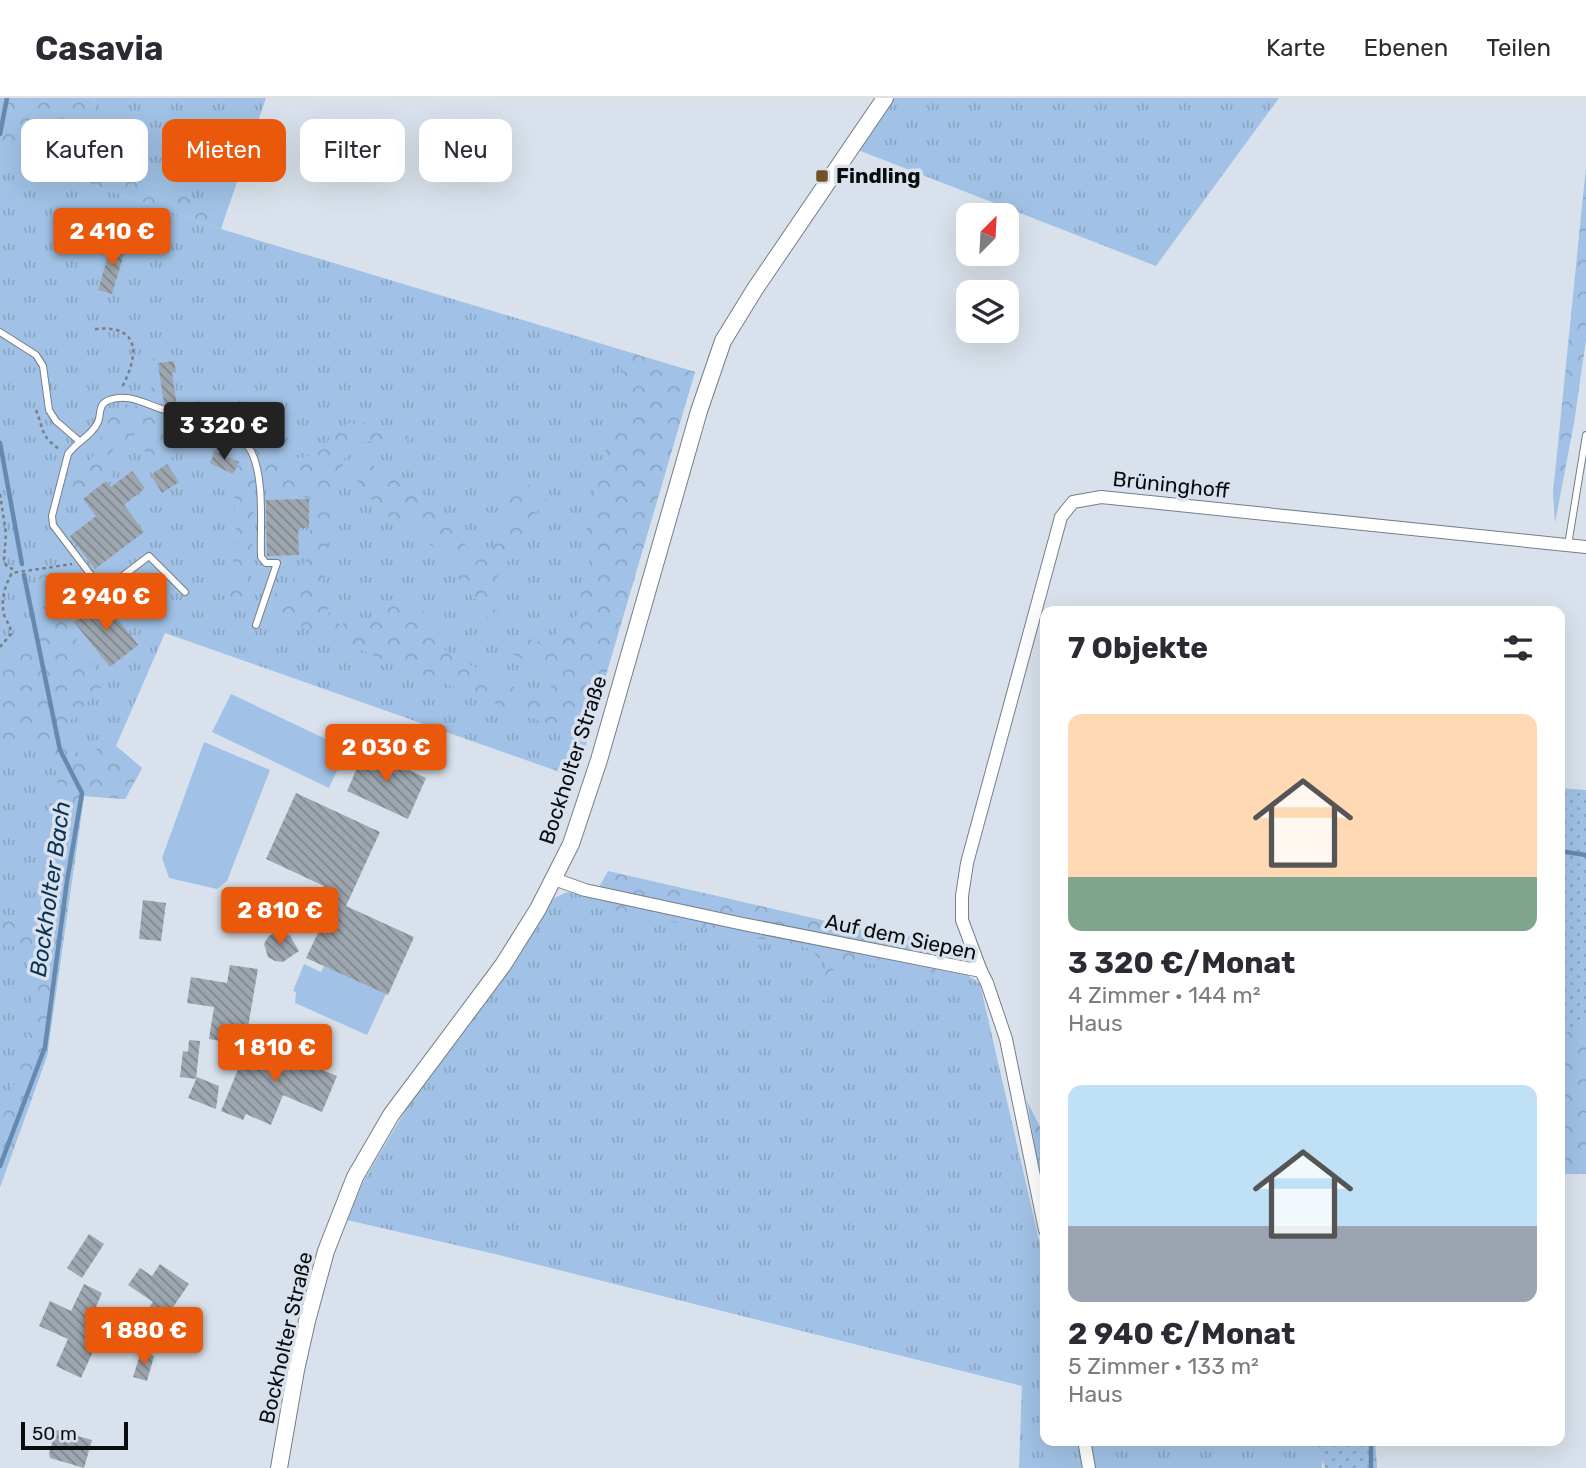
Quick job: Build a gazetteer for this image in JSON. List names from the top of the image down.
{
  "streets": {
    "street": ["Brüninghoff", "Bockholter Straße", "Auf dem Siepen"]
  },
  "crossings": [
    ["Brüninghoff", "Auf dem Siepen"],
    ["Bockholter Straße", "Auf dem Siepen"]
  ],
  "water": ["Bockholter Bach"],
  "places": {
    "transit": ["Findling"]
  },
  "scale_bar": "50 m",
  "north": "top right",
  "page": {
    "header": "Casavia",
    "nav": ["Karte", "Ebenen", "Teilen"],
    "chip": [
      "Kaufen",
      "Mieten",
      "Filter",
      "Neu"
    ],
    "price": [
      "2 410 €",
      "3 320 €",
      "2 940 €",
      "2 030 €",
      "2 810 €",
      "1 810 €",
      "1 880 €"
    ],
    "heading": "7 Objekte",
    "list": [
      {
        "name": "3 320 €/Monat",
        "note": "4 Zimmer · 144 m² · Haus"
      },
      {
        "name": "2 940 €/Monat",
        "note": "5 Zimmer · 133 m² · Haus"
      }
    ],
    "scale": "50 m"
  }
}
